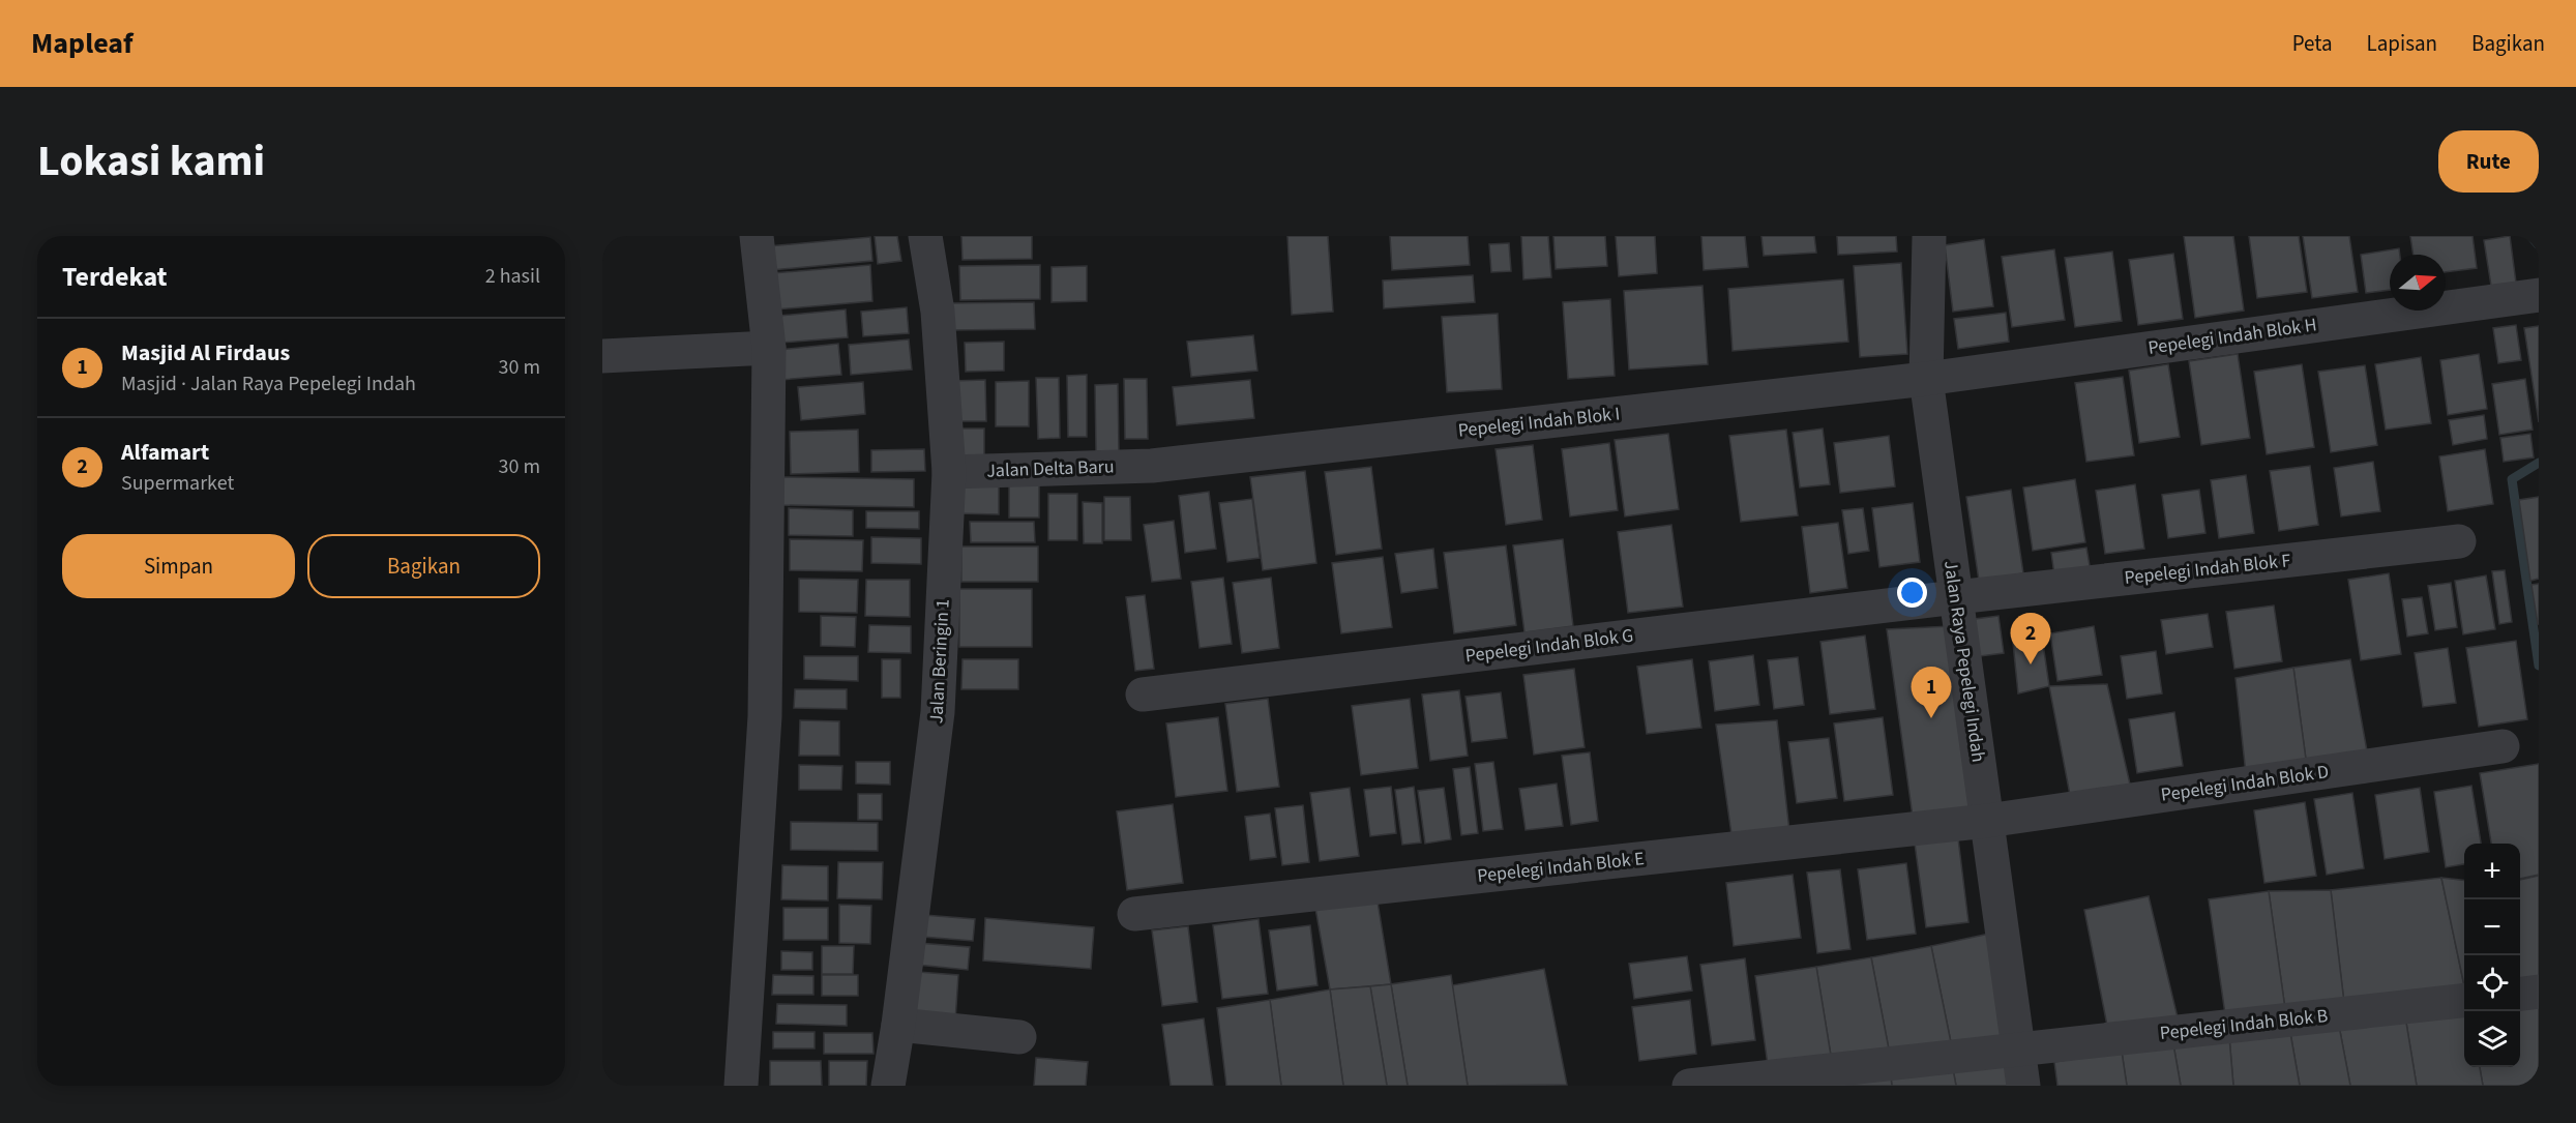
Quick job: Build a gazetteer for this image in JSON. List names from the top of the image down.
{
  "streets": {
    "street": [
      "Pepelegi Indah Blok H",
      "Pepelegi Indah Blok I",
      "Jalan Delta Baru",
      "Pepelegi Indah Blok F",
      "Pepelegi Indah Blok G",
      "Jalan Beringin 1",
      "Jalan Raya Pepelegi Indah",
      "Pepelegi Indah Blok D",
      "Pepelegi Indah Blok E",
      "Pepelegi Indah Blok B"
    ]
  },
  "crossings": [
    ["Pepelegi Indah Blok H", "Pepelegi Indah Blok I"],
    ["Pepelegi Indah Blok H", "Jalan Raya Pepelegi Indah"],
    ["Pepelegi Indah Blok I", "Jalan Delta Baru"],
    ["Pepelegi Indah Blok I", "Jalan Raya Pepelegi Indah"],
    ["Jalan Delta Baru", "Jalan Beringin 1"],
    ["Pepelegi Indah Blok F", "Pepelegi Indah Blok G"],
    ["Pepelegi Indah Blok F", "Jalan Raya Pepelegi Indah"],
    ["Pepelegi Indah Blok G", "Jalan Raya Pepelegi Indah"],
    ["Jalan Raya Pepelegi Indah", "Pepelegi Indah Blok D"],
    ["Jalan Raya Pepelegi Indah", "Pepelegi Indah Blok E"],
    ["Jalan Raya Pepelegi Indah", "Pepelegi Indah Blok B"],
    ["Pepelegi Indah Blok D", "Pepelegi Indah Blok E"]
  ],
  "north": "right",
  "page": {
    "header": "Mapleaf",
    "nav": ["Peta", "Lapisan", "Bagikan"],
    "title": "Lokasi kami",
    "buttons": [
      "Rute",
      ["Simpan", "Bagikan"]
    ],
    "heading": ["Terdekat", "2 hasil"],
    "list": [
      {
        "mark": "1",
        "name": "Masjid Al Firdaus",
        "note": "Masjid · Jalan Raya Pepelegi Indah",
        "value": "30 m"
      },
      {
        "mark": "2",
        "name": "Alfamart",
        "note": "Supermarket",
        "value": "30 m"
      }
    ],
    "pins": ["2", "1"],
    "map_buttons": ["+", "−"]
  }
}
